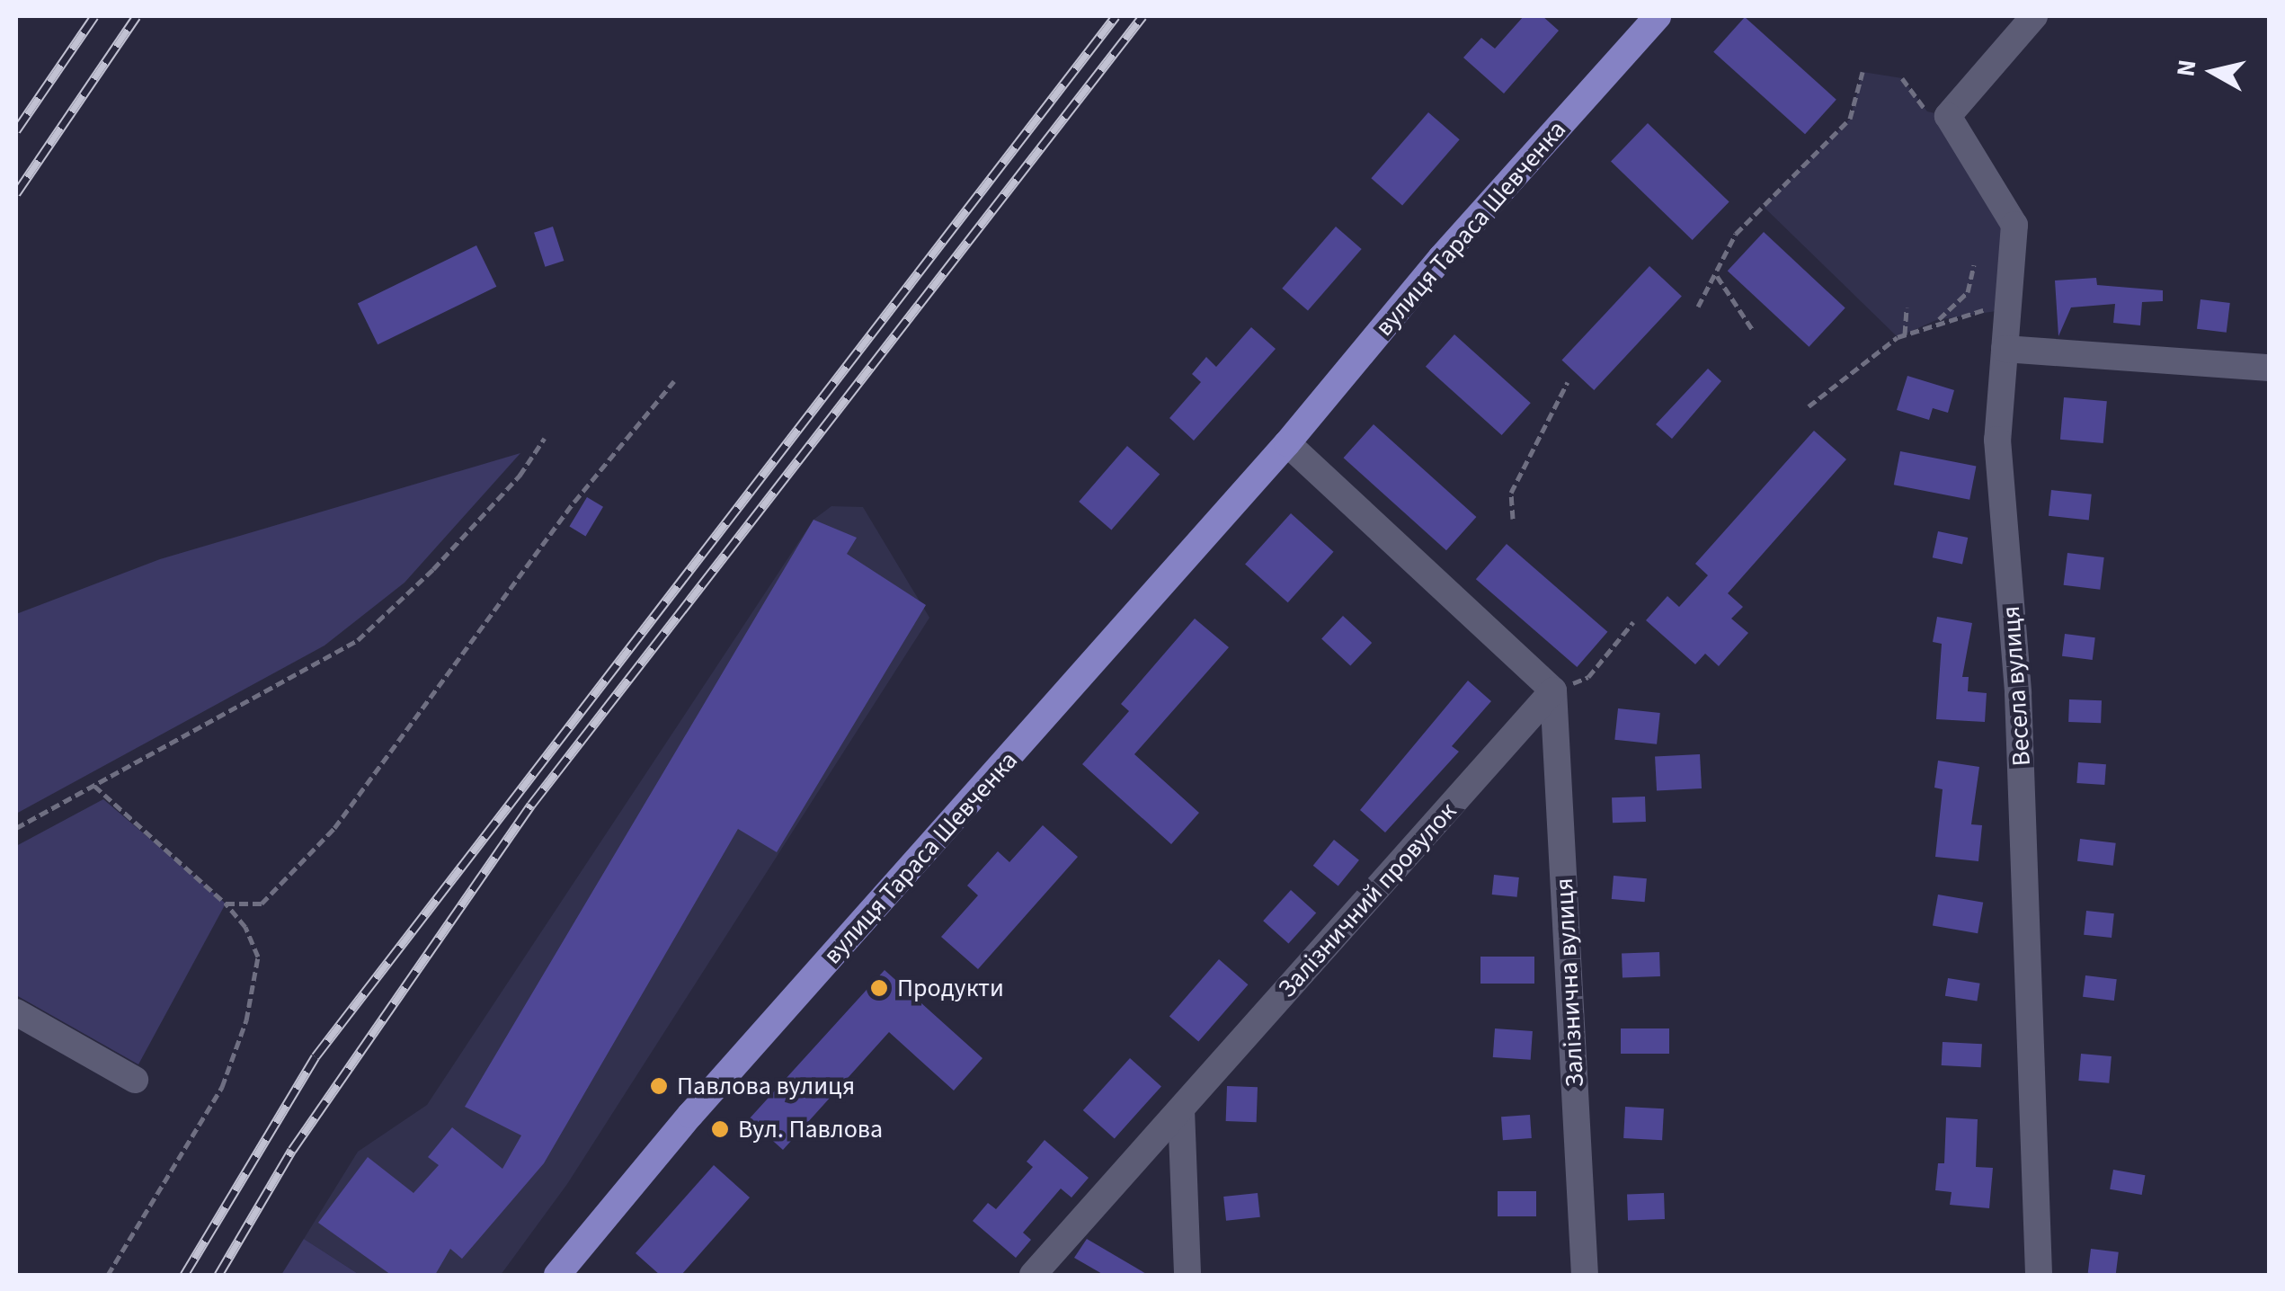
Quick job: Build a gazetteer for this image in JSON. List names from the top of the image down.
{
  "streets": {
    "main road": ["вулиця Тараса Шевченка"],
    "street": ["Весела вулиця", "Залізничний провулок", "Залізнична вулиця"]
  },
  "crossings": [
    ["Залізничний провулок", "Залізнична вулиця"]
  ],
  "places": ["Продукти", "Павлова вулиця", "Вул. Павлова"],
  "north": "left"
}
